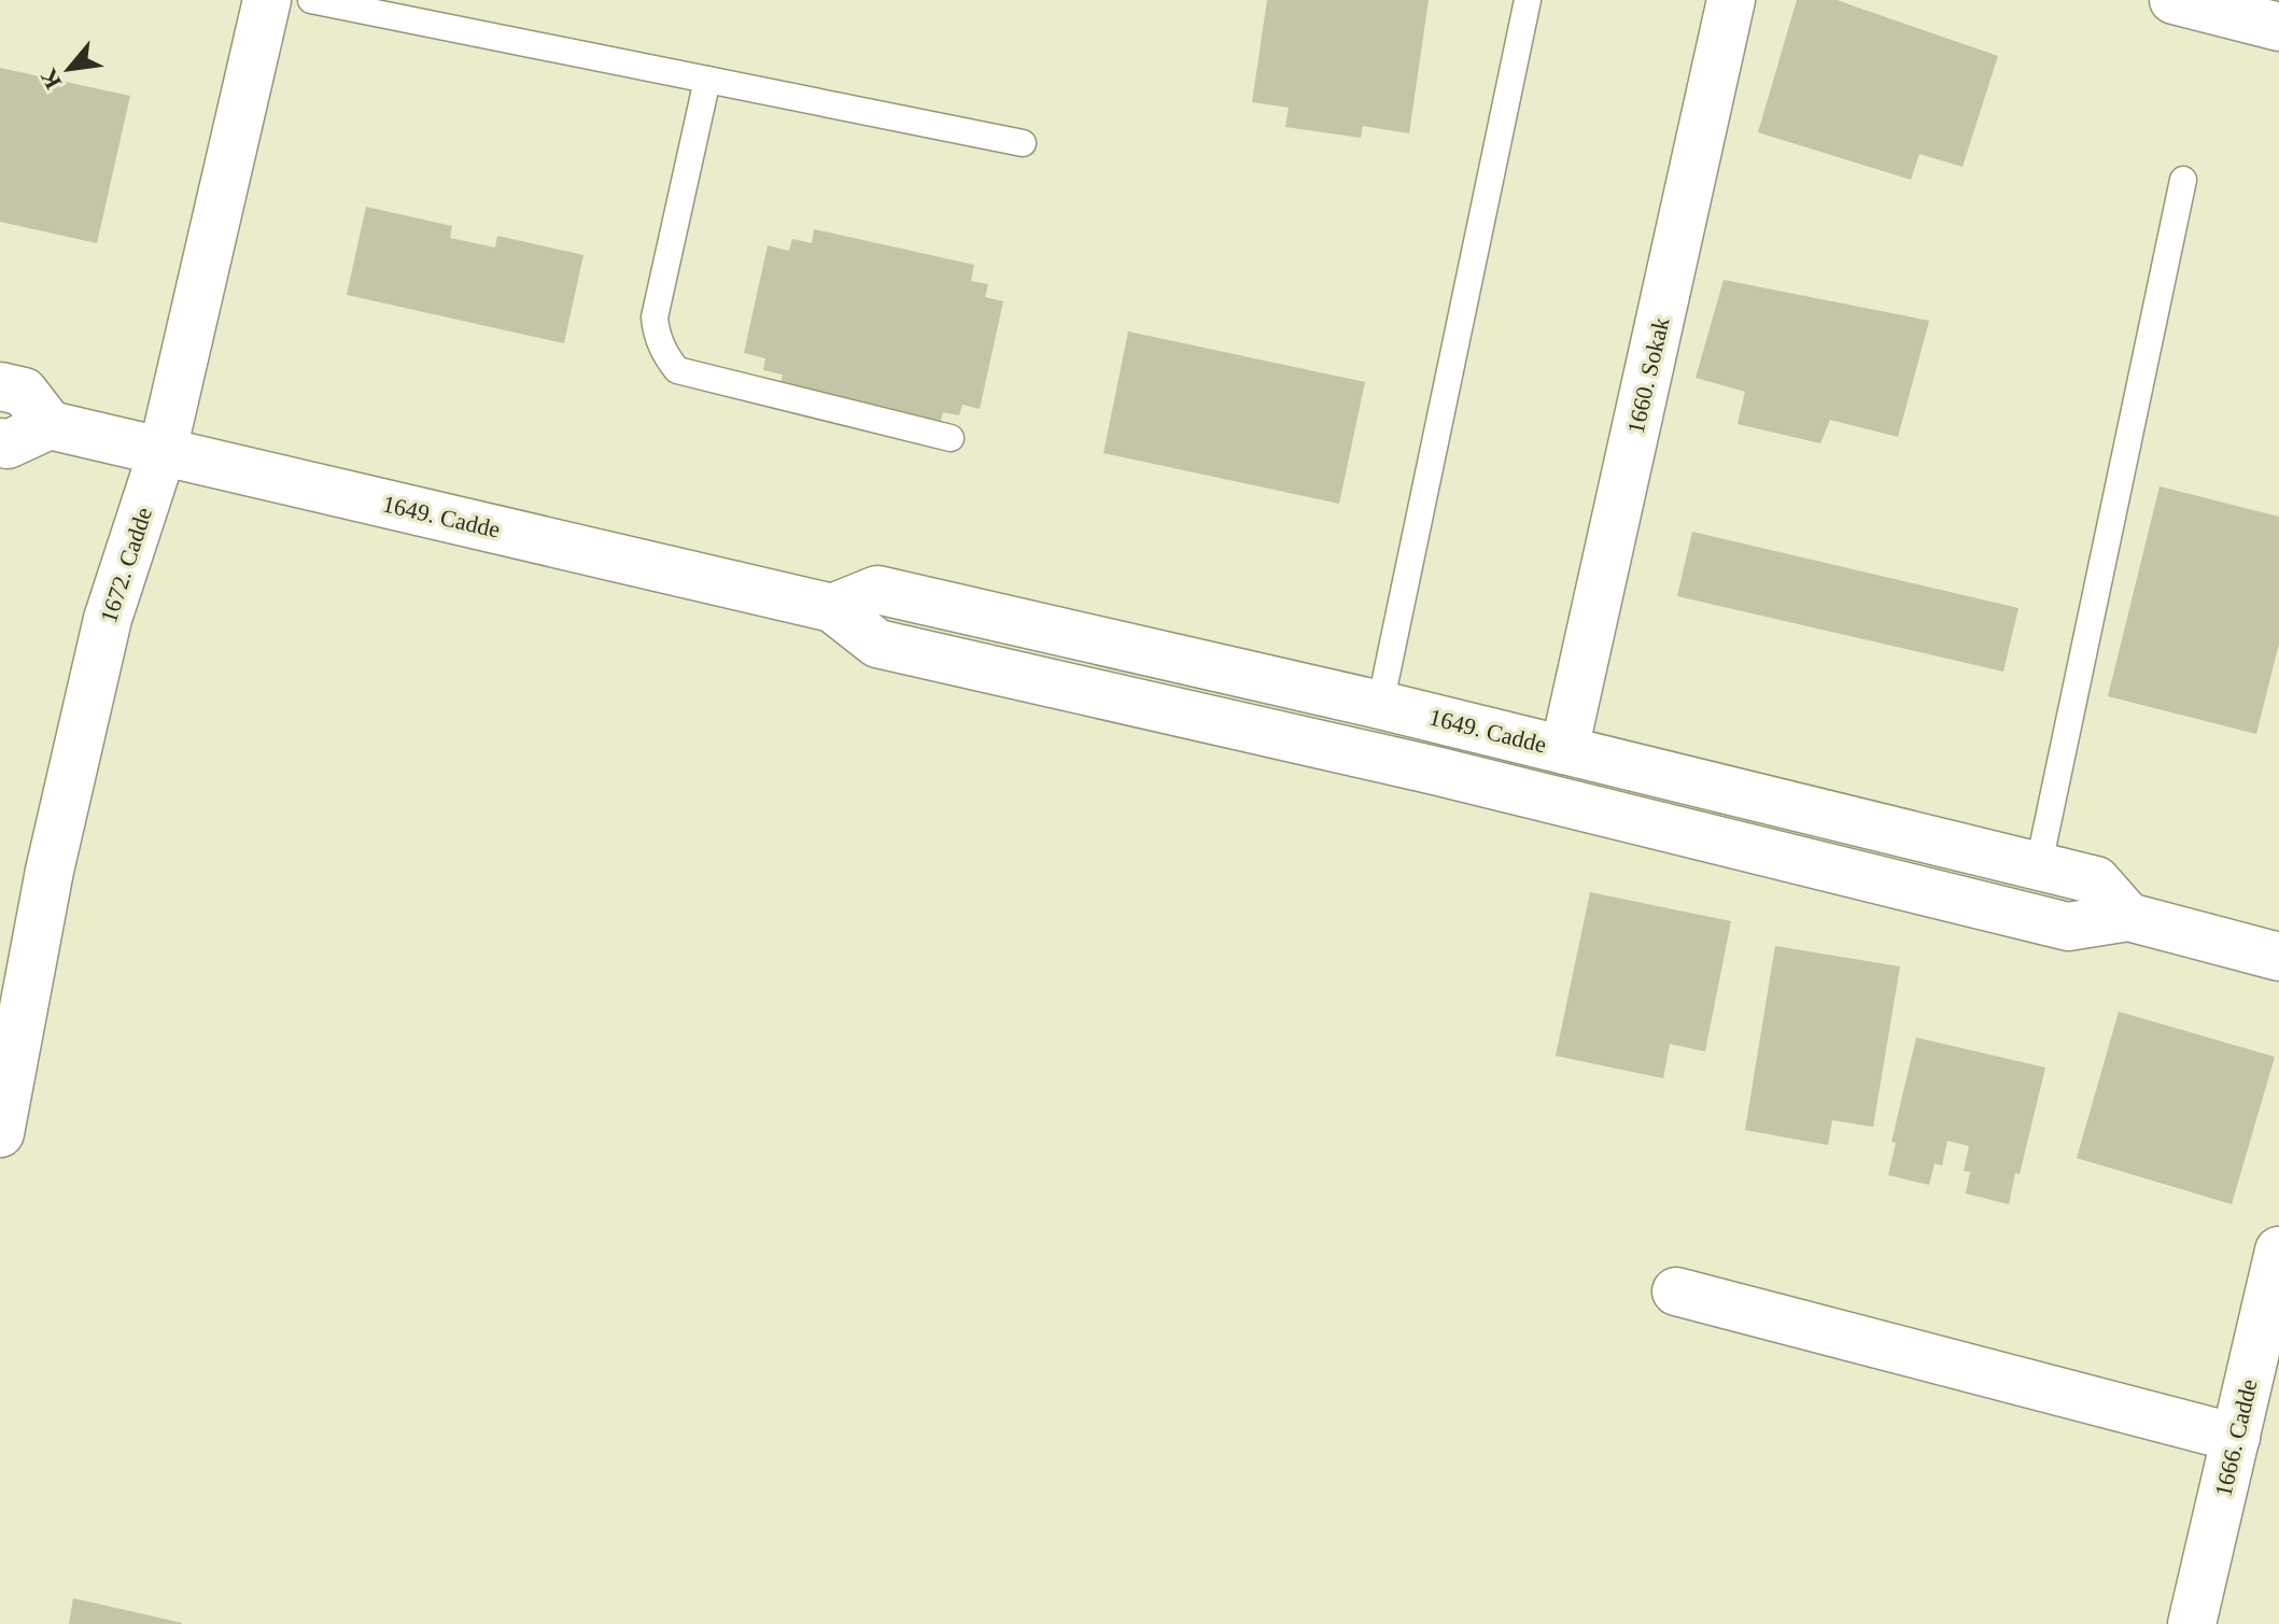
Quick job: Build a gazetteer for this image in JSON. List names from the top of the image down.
{
  "streets": {
    "street": [
      "1660. Sokak",
      "1649. Cadde",
      "1672. Cadde",
      "1666. Cadde"
    ]
  },
  "crossings": [
    ["1660. Sokak", "1649. Cadde"],
    ["1649. Cadde", "1672. Cadde"]
  ],
  "north": "bottom left"
}
